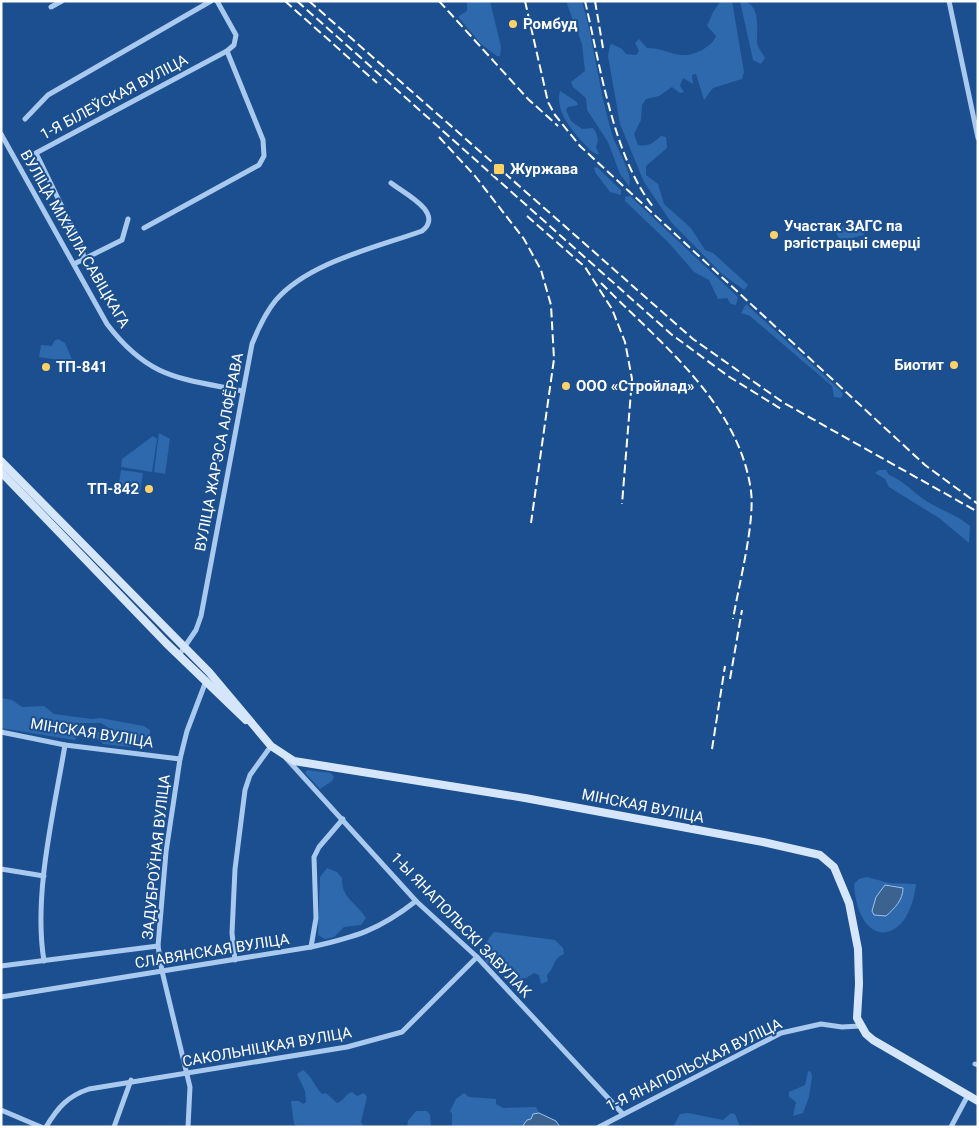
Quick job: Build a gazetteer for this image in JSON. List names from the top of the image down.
{
  "streets": {
    "main road": ["МІНСКАЯ ВУЛІЦА"],
    "street": [
      "1-Я БІЛЕЎСКАЯ ВУЛІЦА",
      "ВУЛІЦА МІХАІЛА САВІЦКАГА",
      "ВУЛІЦА ЖАРЭСА АЛФЁРАВА",
      "ЗАДУБРОЎНАЯ ВУЛІЦА",
      "1-Ы ЯНАПОЛЬСКІ ЗАВУЛАК",
      "СЛАВЯНСКАЯ ВУЛІЦА",
      "САКОЛЬНІЦКАЯ ВУЛІЦА",
      "1-Я ЯНАПОЛЬСКАЯ ВУЛІЦА"
    ]
  },
  "crossings": [
    ["ВУЛІЦА МІХАІЛА САВІЦКАГА", "ВУЛІЦА ЖАРЭСА АЛФЁРАВА"],
    ["МІНСКАЯ ВУЛІЦА", "ЗАДУБРОЎНАЯ ВУЛІЦА"],
    ["МІНСКАЯ ВУЛІЦА", "1-Ы ЯНАПОЛЬСКІ ЗАВУЛАК"],
    ["МІНСКАЯ ВУЛІЦА", "1-Я ЯНАПОЛЬСКАЯ ВУЛІЦА"],
    ["ЗАДУБРОЎНАЯ ВУЛІЦА", "СЛАВЯНСКАЯ ВУЛІЦА"],
    ["ЗАДУБРОЎНАЯ ВУЛІЦА", "САКОЛЬНІЦКАЯ ВУЛІЦА"],
    ["1-Ы ЯНАПОЛЬСКІ ЗАВУЛАК", "СЛАВЯНСКАЯ ВУЛІЦА"],
    ["1-Ы ЯНАПОЛЬСКІ ЗАВУЛАК", "САКОЛЬНІЦКАЯ ВУЛІЦА"],
    ["1-Ы ЯНАПОЛЬСКІ ЗАВУЛАК", "1-Я ЯНАПОЛЬСКАЯ ВУЛІЦА"]
  ],
  "places": {
    "other": [
      "Ромбуд",
      "Участак ЗАГС па рэгістрацыі смерці",
      "Биотит",
      "ТП-841",
      "ООО «Стройлад»",
      "ТП-842"
    ],
    "transit": ["Журжава"]
  }
}
